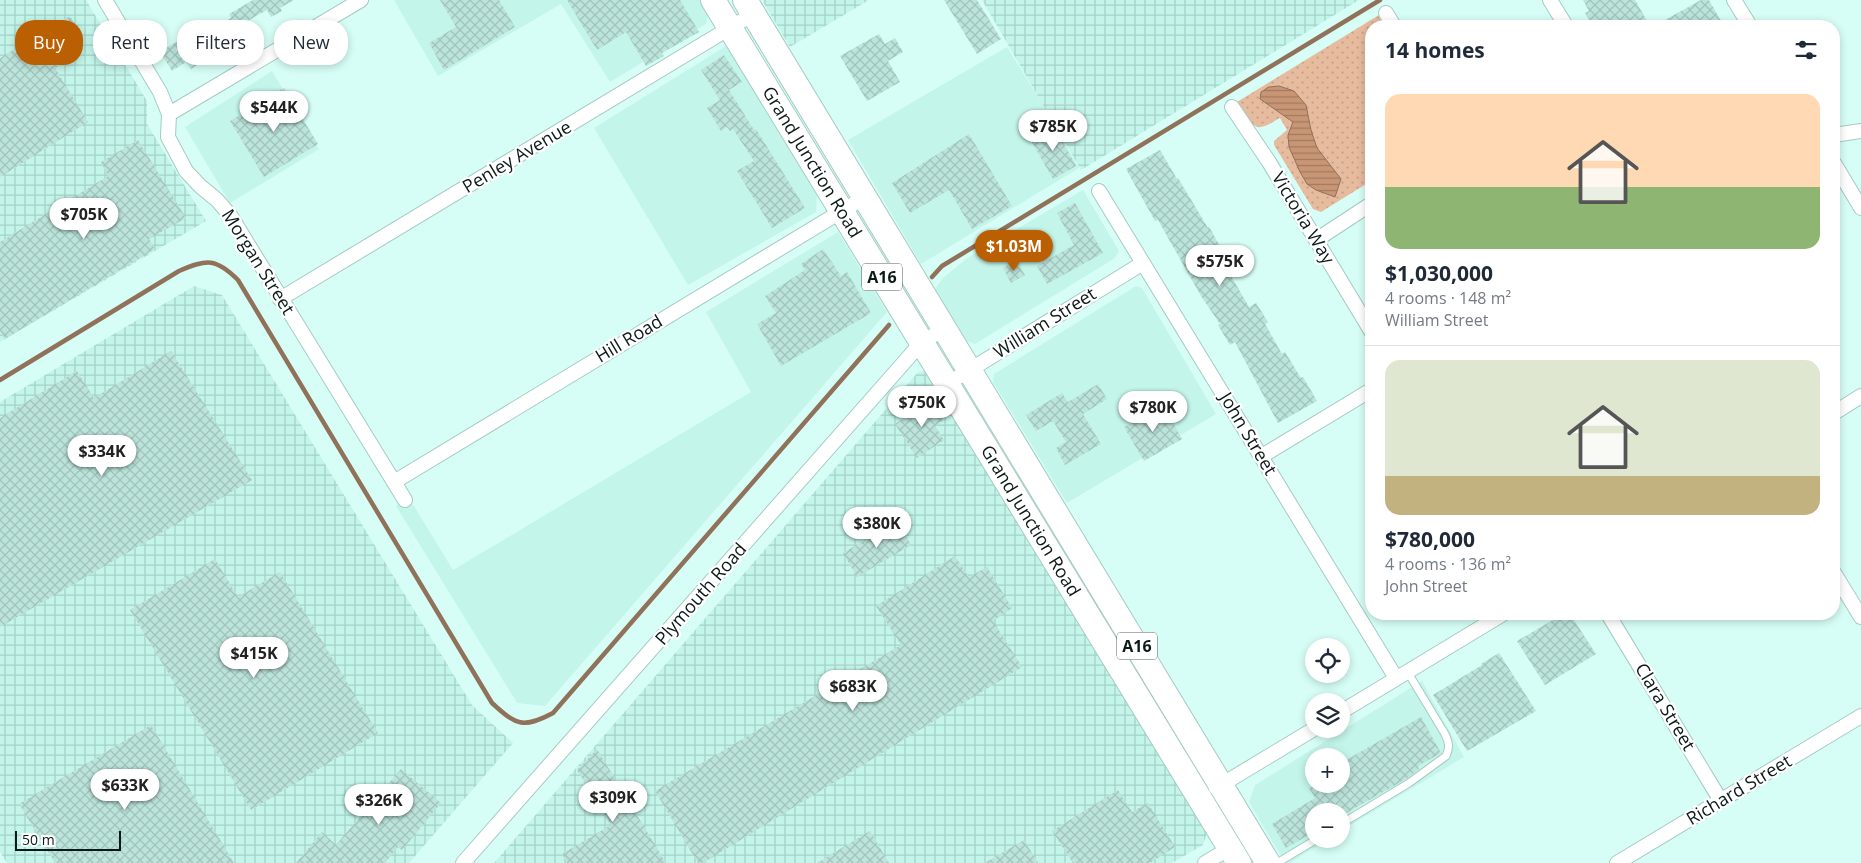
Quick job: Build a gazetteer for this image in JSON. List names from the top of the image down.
{
  "streets": {
    "highway": ["Grand Junction Road", "A16"],
    "street": [
      "Penley Avenue",
      "Victoria Way",
      "Morgan Street",
      "William Street",
      "Hill Road",
      "John Street",
      "Plymouth Road",
      "Clara Street",
      "Richard Street"
    ]
  },
  "crossings": [
    ["Penley Avenue", "Grand Junction Road"],
    ["Penley Avenue", "Morgan Street"],
    ["Grand Junction Road", "William Street"],
    ["Grand Junction Road", "Hill Road"],
    ["Grand Junction Road", "Plymouth Road"],
    ["Morgan Street", "Hill Road"],
    ["William Street", "John Street"],
    ["Clara Street", "Richard Street"]
  ],
  "scale_bar": "50 m",
  "page": {
    "chip": [
      "Buy",
      "Rent",
      "Filters",
      "New"
    ],
    "heading": "14 homes",
    "list": [
      {
        "name": "$1,030,000",
        "note": "4 rooms · 148 m² · William Street"
      },
      {
        "name": "$780,000",
        "note": "4 rooms · 136 m² · John Street"
      }
    ],
    "price": [
      "$544K",
      "$785K",
      "$705K",
      "$1.03M",
      "$575K",
      "$750K",
      "$780K",
      "$334K",
      "$380K",
      "$415K",
      "$683K",
      "$633K",
      "$309K",
      "$326K"
    ],
    "map_buttons": ["+", "−"],
    "scale": "50 m"
  }
}
